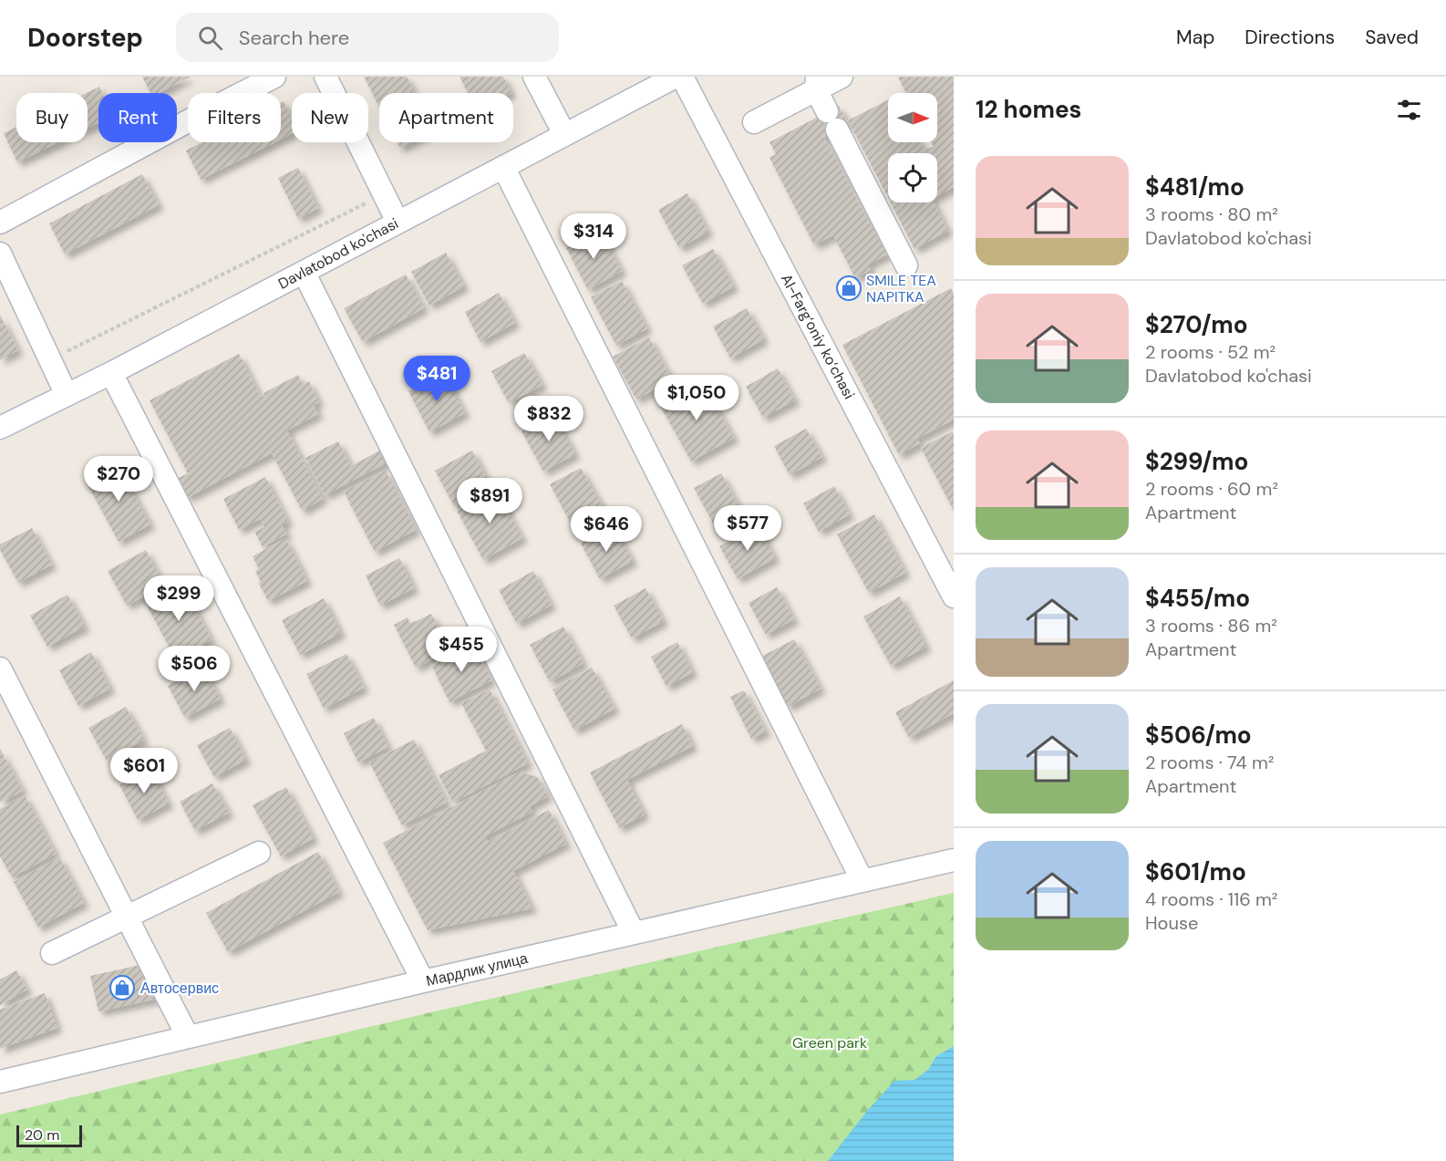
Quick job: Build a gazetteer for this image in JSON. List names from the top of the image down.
{
  "streets": {
    "street": ["Davlatobod ko'chasi", "Al-Farg‘oniy ko‘chasi", "Мардлик улица"]
  },
  "parks": ["Green park"],
  "places": {
    "shop": ["SMILE TEA NAPITKA", "Автосервис"]
  },
  "scale_bar": "20 m",
  "north": "right",
  "page": {
    "header": "Doorstep",
    "search": "Search here",
    "nav": ["Map", "Directions", "Saved"],
    "heading": "12 homes",
    "chip": [
      "Buy",
      "Rent",
      "Filters",
      "New",
      "Apartment"
    ],
    "list": [
      {
        "name": "$481/mo",
        "note": "3 rooms · 80 m² · Davlatobod ko'chasi"
      },
      {
        "name": "$270/mo",
        "note": "2 rooms · 52 m² · Davlatobod ko'chasi"
      },
      {
        "name": "$299/mo",
        "note": "2 rooms · 60 m² · Apartment"
      },
      {
        "name": "$455/mo",
        "note": "3 rooms · 86 m² · Apartment"
      },
      {
        "name": "$506/mo",
        "note": "2 rooms · 74 m² · Apartment"
      },
      {
        "name": "$601/mo",
        "note": "4 rooms · 116 m² · House"
      }
    ],
    "price": [
      "$314",
      "$481",
      "$1,050",
      "$832",
      "$270",
      "$891",
      "$577",
      "$646",
      "$299",
      "$455",
      "$506",
      "$601"
    ],
    "scale": "20 m"
  }
}
